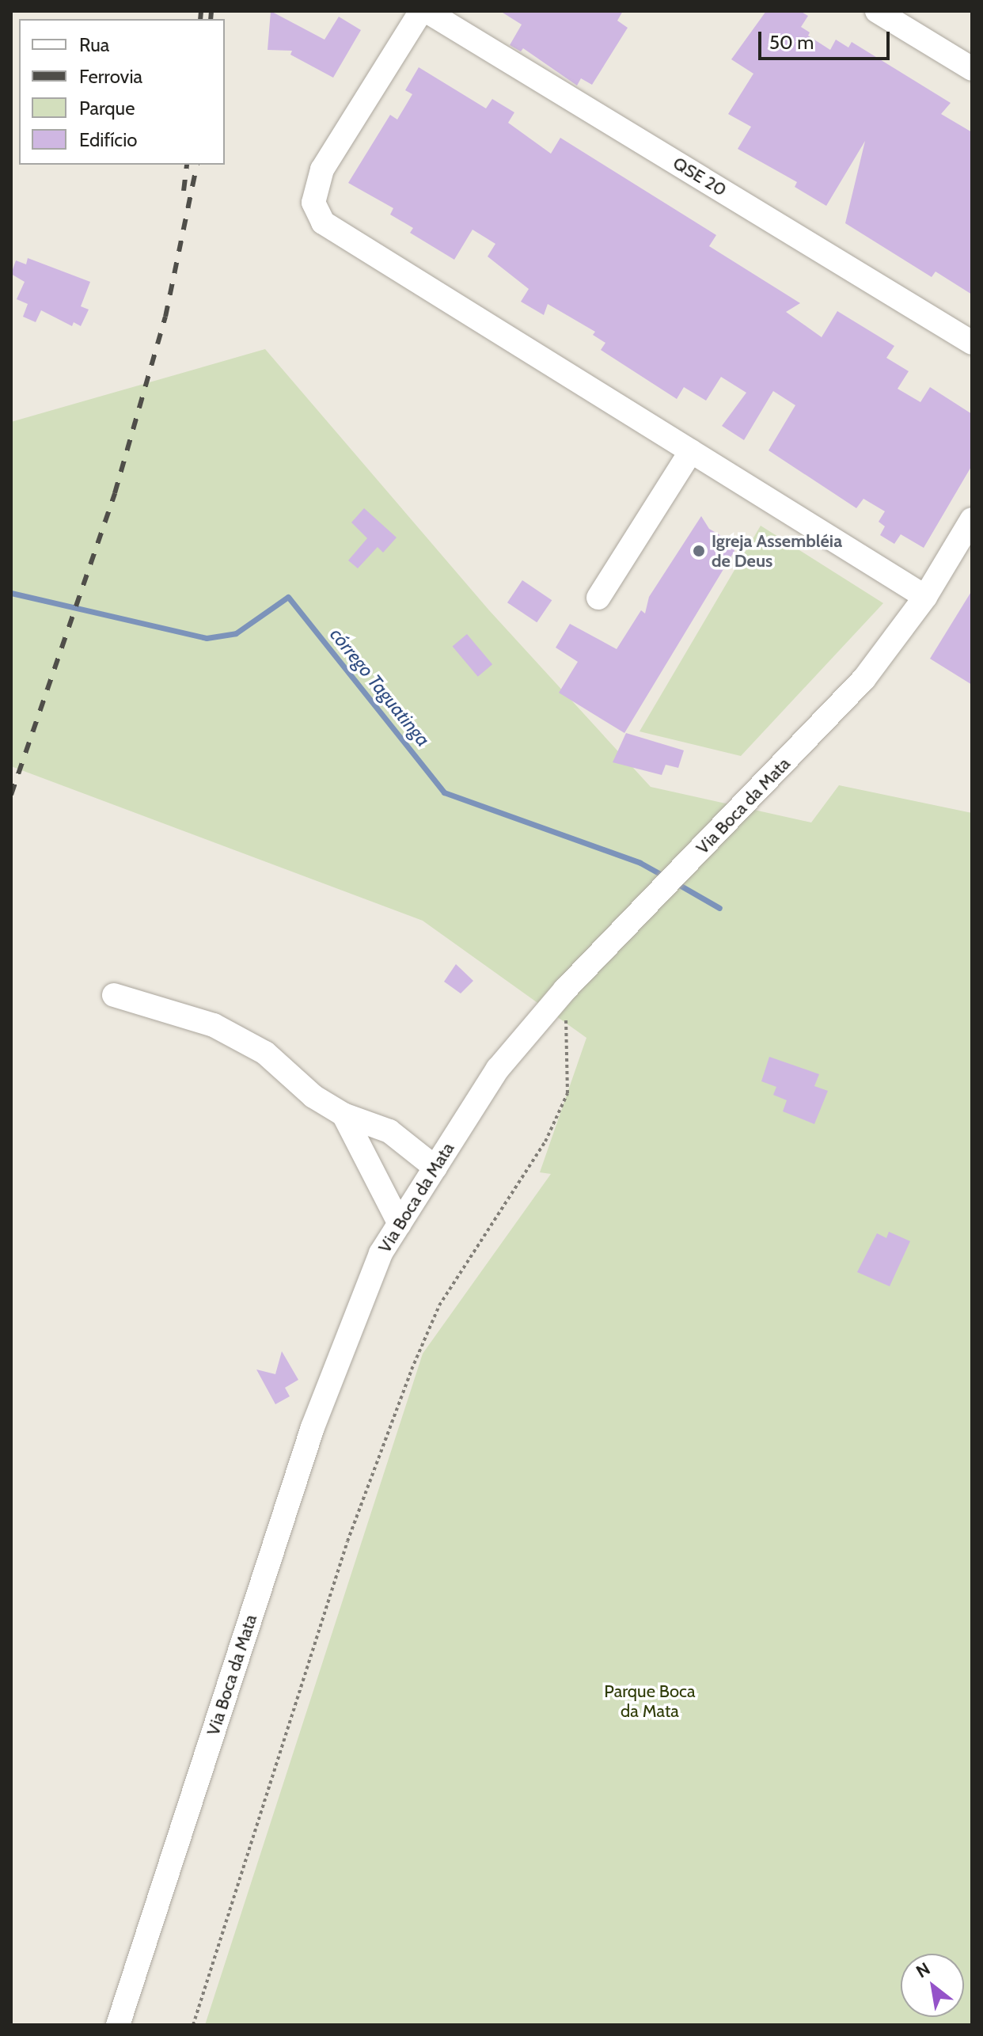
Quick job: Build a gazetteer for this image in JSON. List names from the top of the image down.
{
  "streets": {
    "street": ["QSE 20", "Via Boca da Mata"]
  },
  "water": ["córrego Taguatinga"],
  "parks": ["Parque Boca da Mata"],
  "places": ["Igreja Assembléia de Deus"],
  "legend": [
    "Rua",
    "Ferrovia",
    "Parque",
    "Edifício"
  ],
  "scale_bar": "50 m",
  "north": "top left"
}
